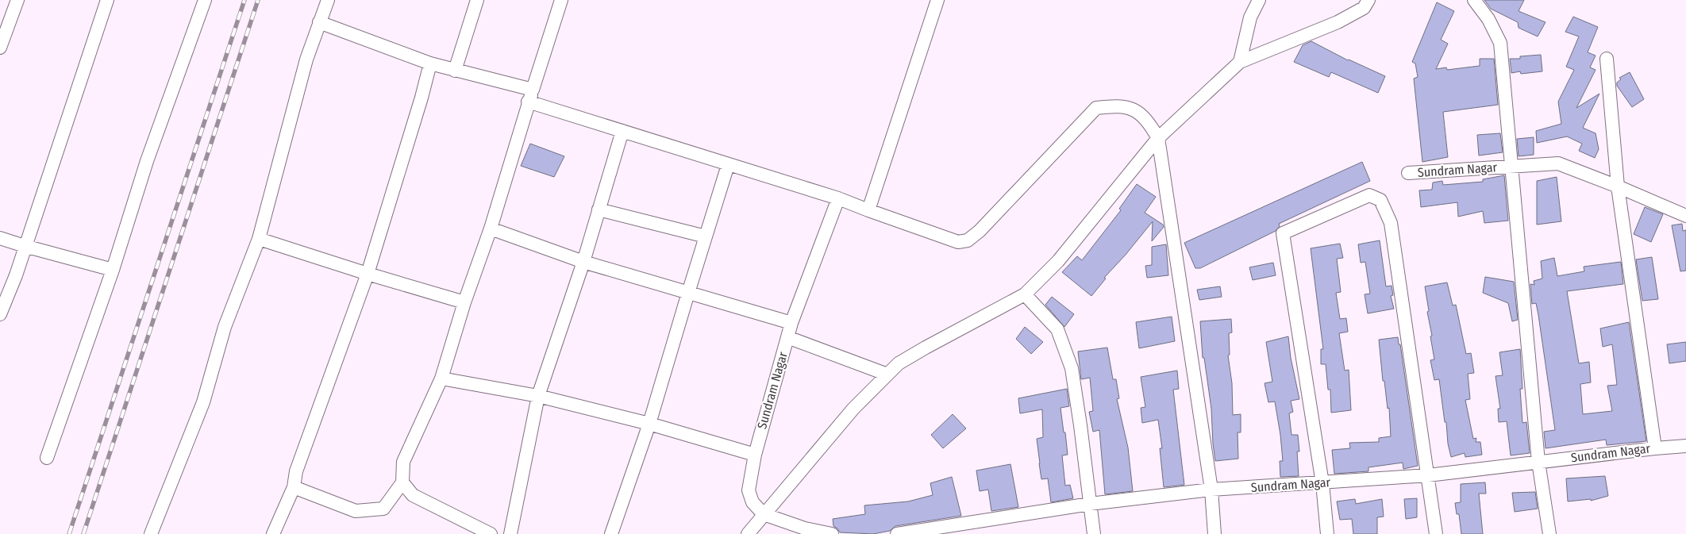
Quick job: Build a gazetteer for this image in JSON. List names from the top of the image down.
{
  "streets": {
    "street": ["Sundram Nagar"]
  }
}
